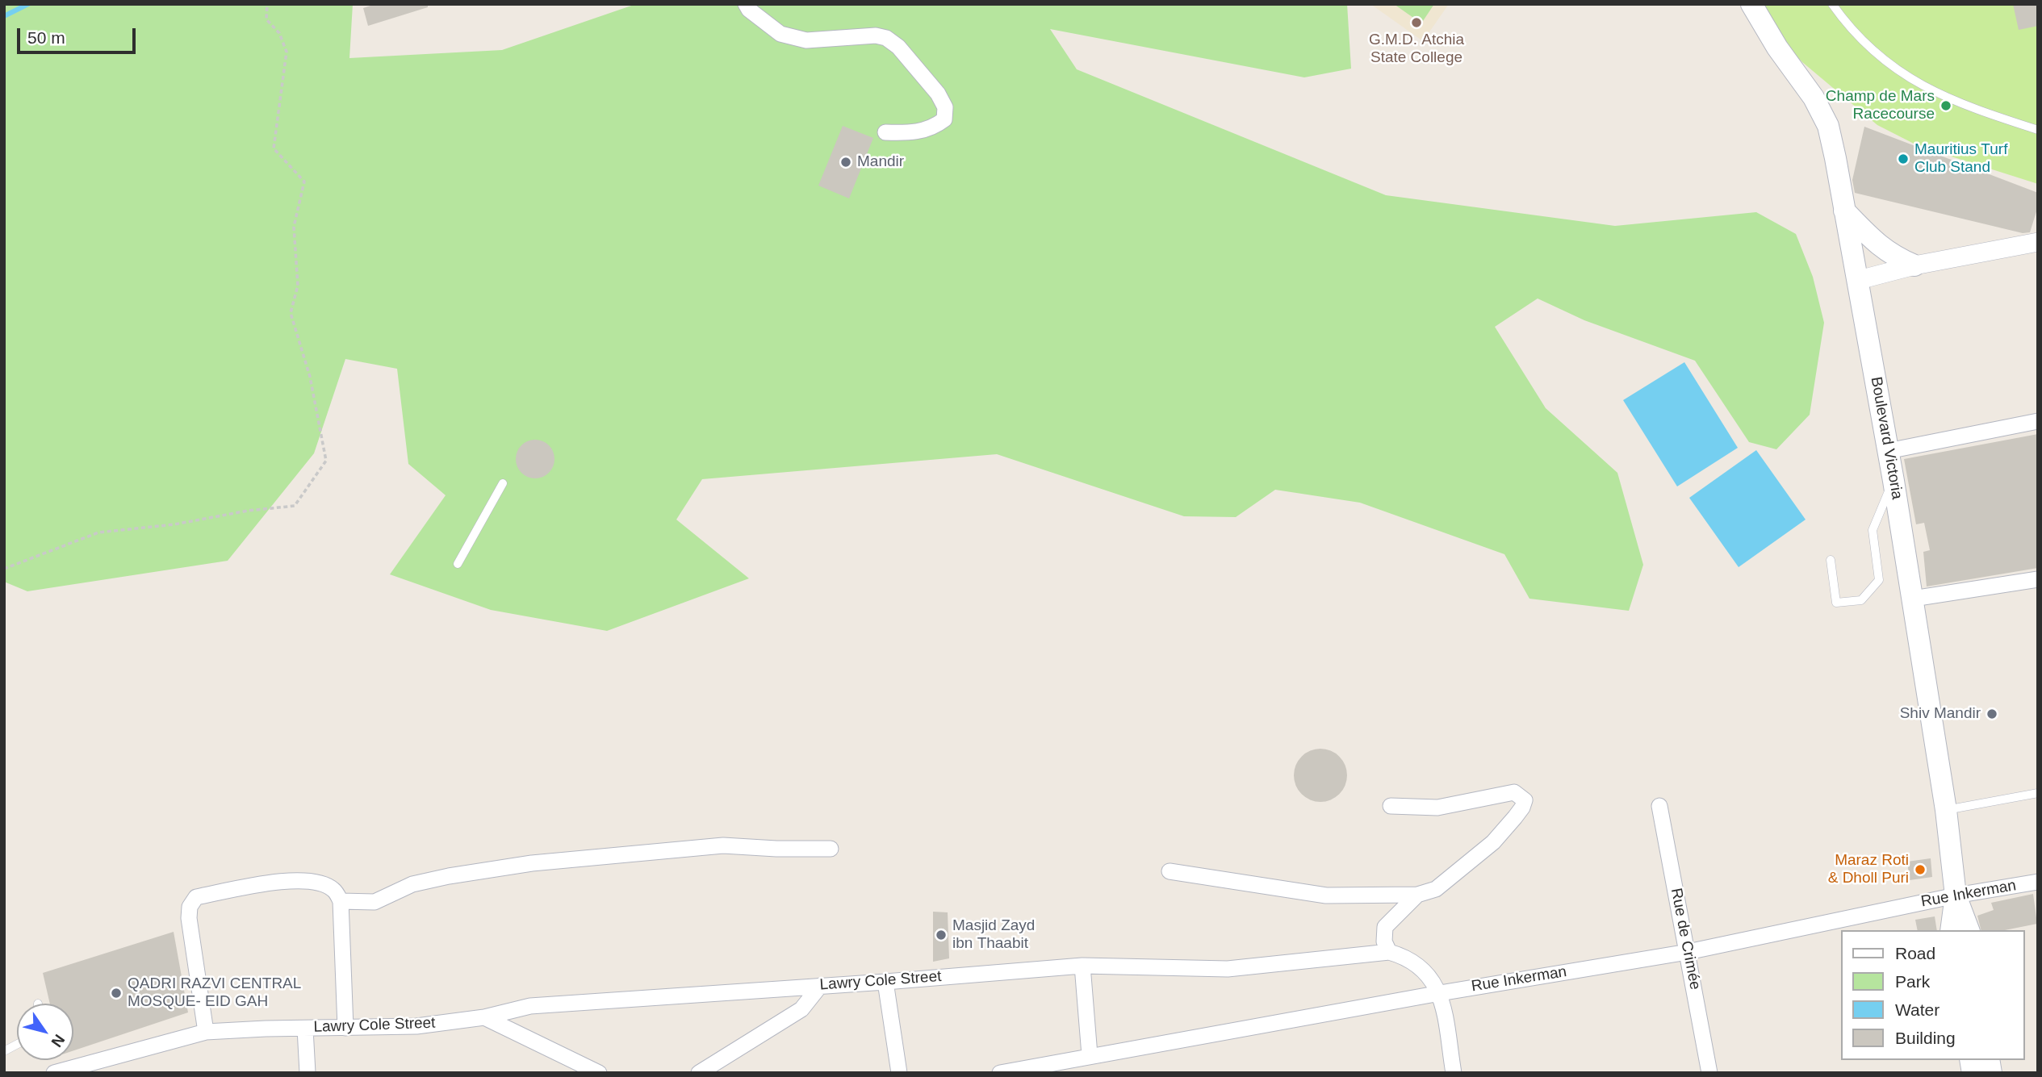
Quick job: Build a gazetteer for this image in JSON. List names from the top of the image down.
{
  "streets": {
    "main road": ["Boulevard Victoria"],
    "street": ["Rue Inkerman", "Rue de Crimée", "Lawry Cole Street"]
  },
  "crossings": [
    ["Boulevard Victoria", "Rue Inkerman"],
    ["Rue Inkerman", "Rue de Crimée"]
  ],
  "places": [
    "G.M.D. Atchia State College",
    "Champ de Mars Racecourse",
    "Mauritius Turf Club Stand",
    "Mandir",
    "Shiv Mandir",
    "Maraz Roti & Dholl Puri",
    "Masjid Zayd ibn Thaabit",
    "QADRI RAZVI CENTRAL MOSQUE- EID GAH"
  ],
  "legend": [
    "Road",
    "Park",
    "Water",
    "Building"
  ],
  "scale_bar": "50 m",
  "north": "bottom right"
}
